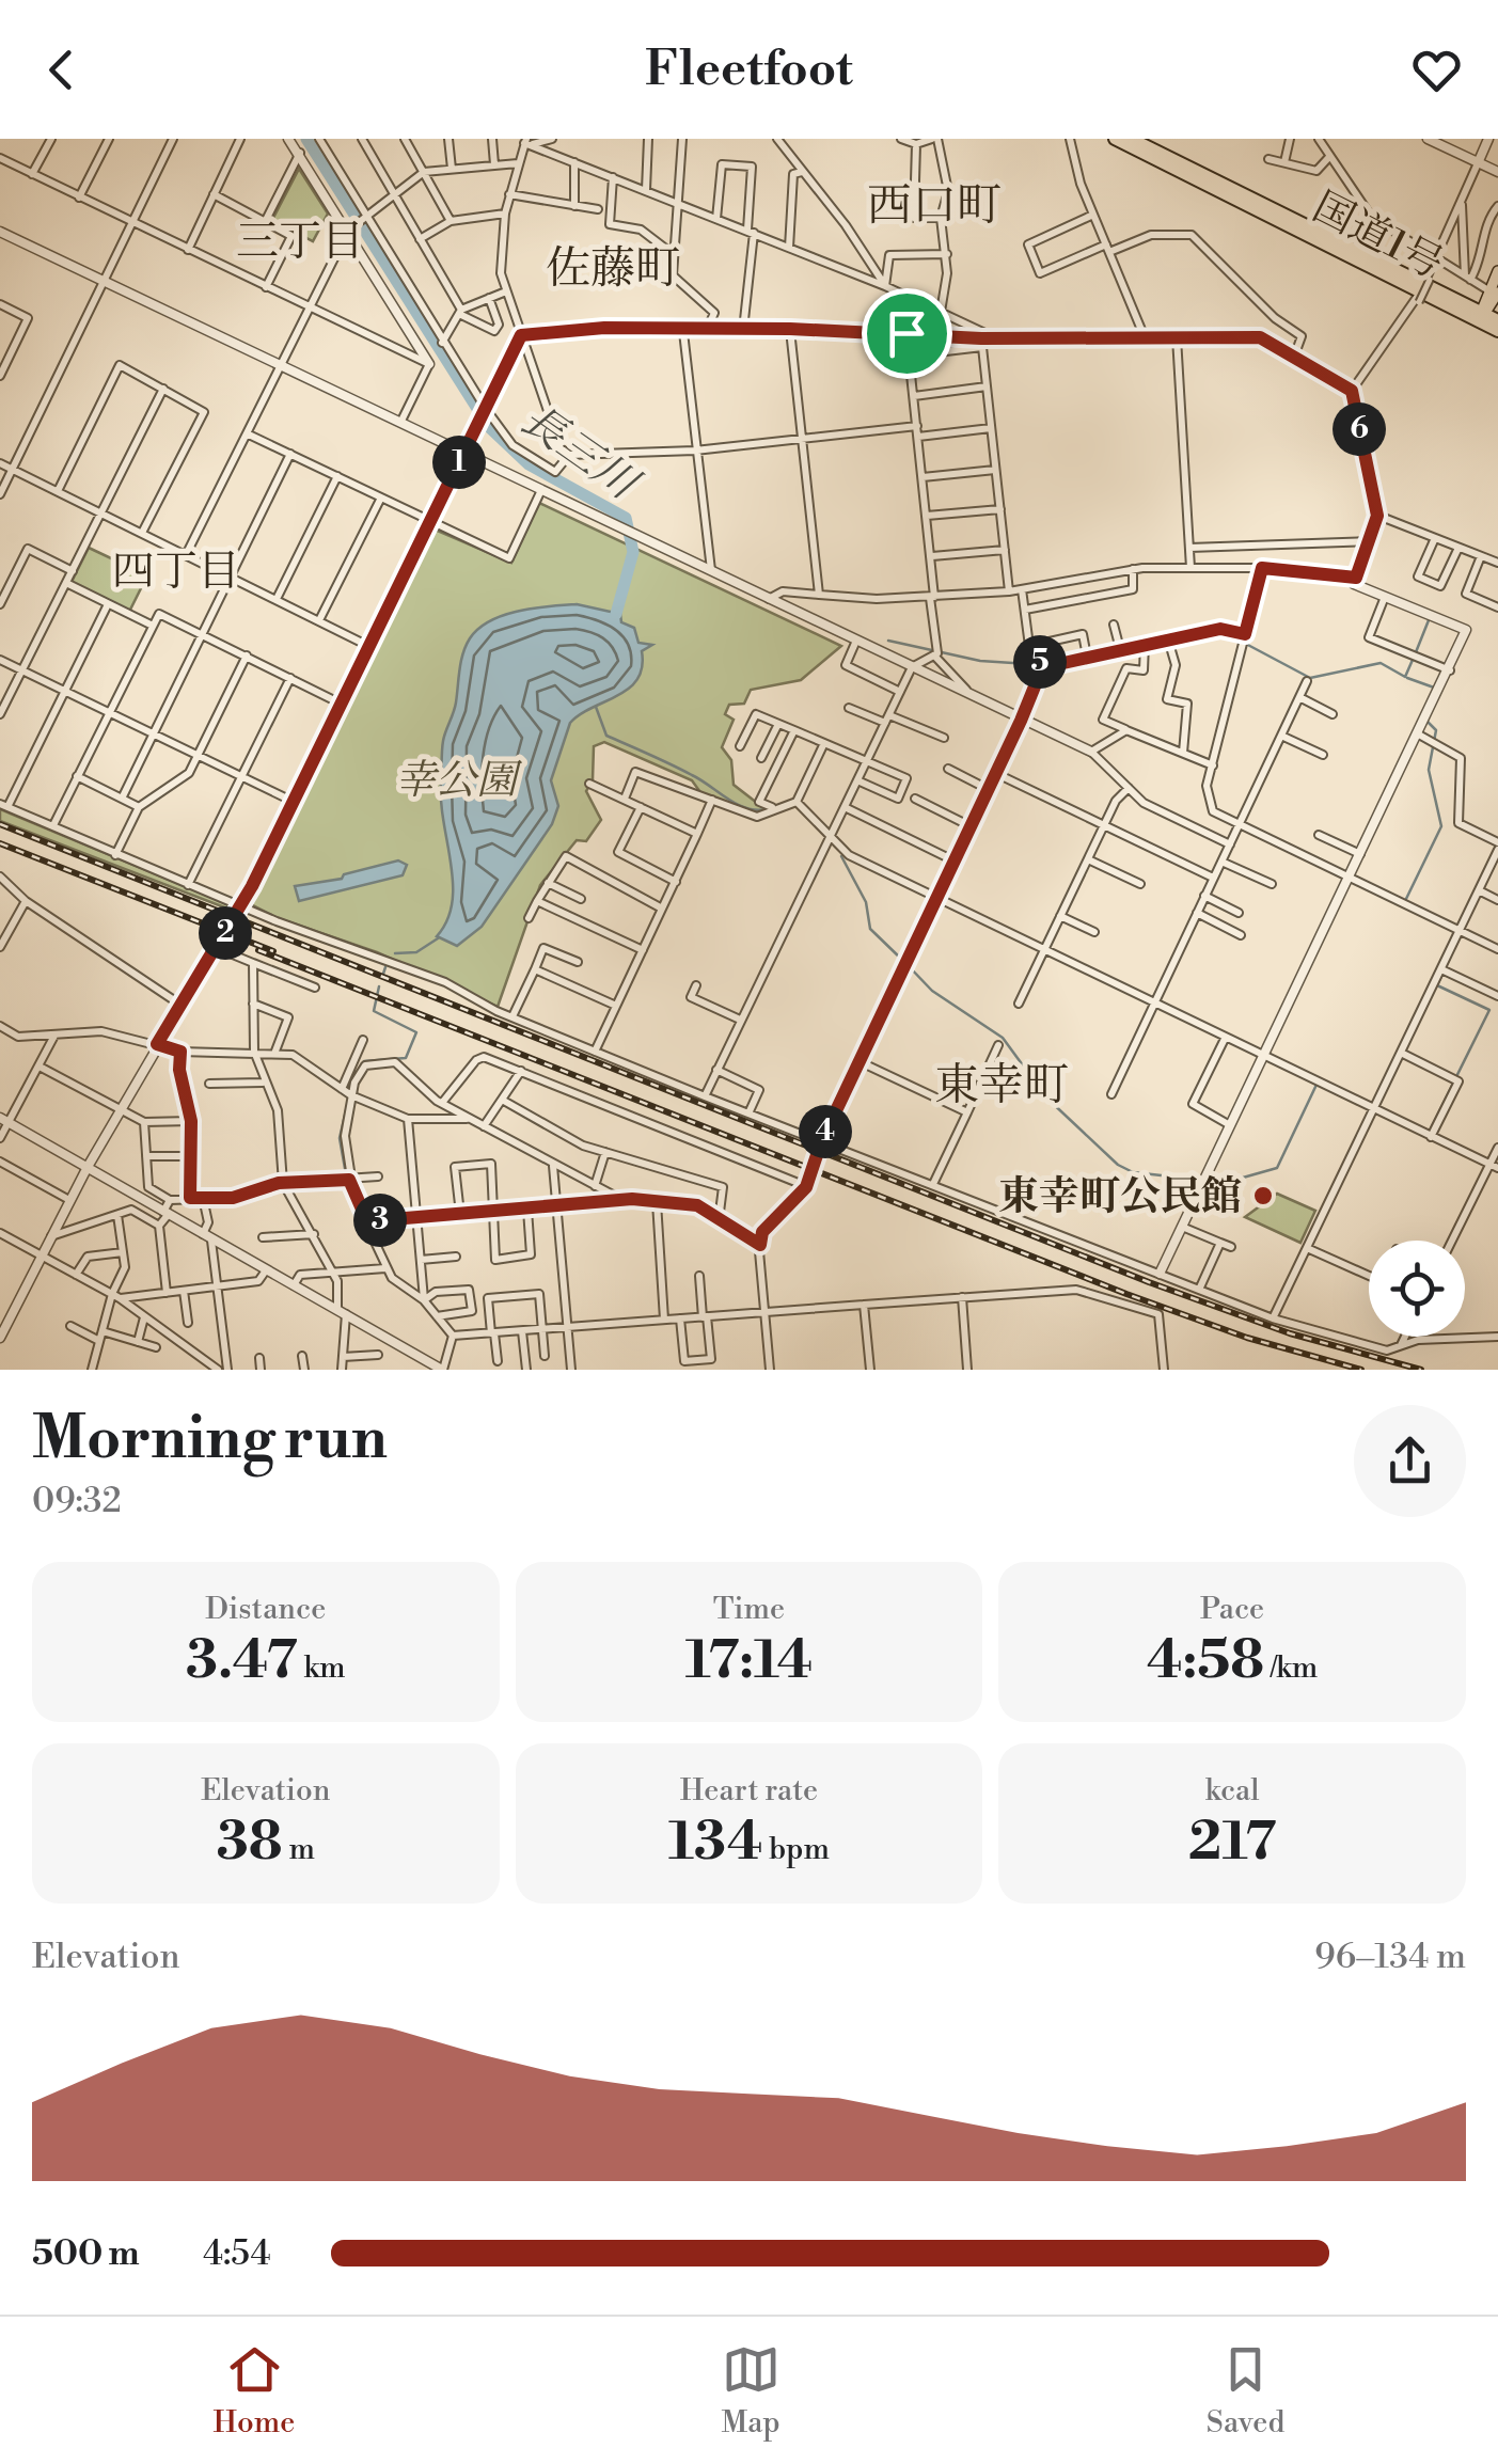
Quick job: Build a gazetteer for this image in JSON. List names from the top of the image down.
{
  "streets": {
    "highway": ["国道1号"]
  },
  "districts": [
    "西口町",
    "三丁目",
    "佐藤町",
    "四丁目",
    "東幸町"
  ],
  "water": ["長三川"],
  "parks": ["幸公園"],
  "places": ["東幸町公民館"],
  "page": {
    "header": "Fleetfoot",
    "pins": [
      "6",
      "1",
      "5",
      "2",
      "4",
      "3"
    ],
    "heading": ["Morning run", "09:32"],
    "stats": [
      ["Distance", "3.47 km"],
      ["Time", "17:14"],
      ["Pace", "4:58 /km"],
      ["Elevation", "38 m"],
      ["Heart rate", "134 bpm"],
      ["kcal", "217"]
    ],
    "chart": ["Elevation", "96–134 m"],
    "list": [
      {
        "name": "500 m",
        "note": "4:54"
      }
    ],
    "tabs": ["Home", "Map", "Saved"]
  }
}
